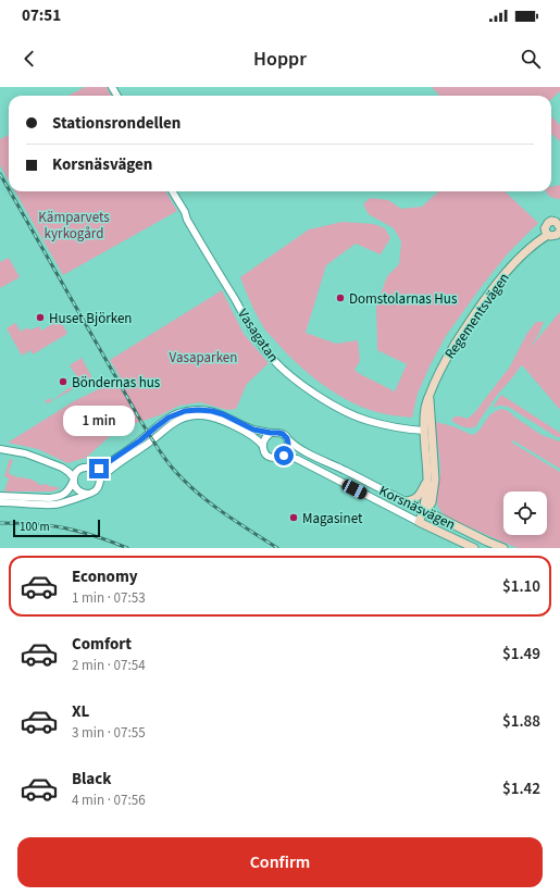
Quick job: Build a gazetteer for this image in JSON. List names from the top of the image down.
{
  "streets": {
    "main road": ["Regementsvägen", "Korsnäsvägen"],
    "street": ["Vasagatan"]
  },
  "crossings": [
    ["Regementsvägen", "Vasagatan"],
    ["Regementsvägen", "Korsnäsvägen"]
  ],
  "parks": ["Kämparvets kyrkogård", "Vasaparken"],
  "places": [
    "Domstolarnas Hus",
    "Huset Björken",
    "Böndernas hus",
    "Magasinet"
  ],
  "scale_bar": "100 m",
  "page": {
    "status": "07:51",
    "header": "Hoppr",
    "banner": ["Stationsrondellen", "Korsnäsvägen"],
    "bubble": "1 min",
    "scale": "100 m",
    "list": [
      {
        "name": "Economy",
        "note": "1 min · 07:53",
        "value": "$1.10"
      },
      {
        "name": "Comfort",
        "note": "2 min · 07:54",
        "value": "$1.49"
      },
      {
        "name": "XL",
        "note": "3 min · 07:55",
        "value": "$1.88"
      },
      {
        "name": "Black",
        "note": "4 min · 07:56",
        "value": "$1.42"
      }
    ],
    "buttons": "Confirm"
  }
}
